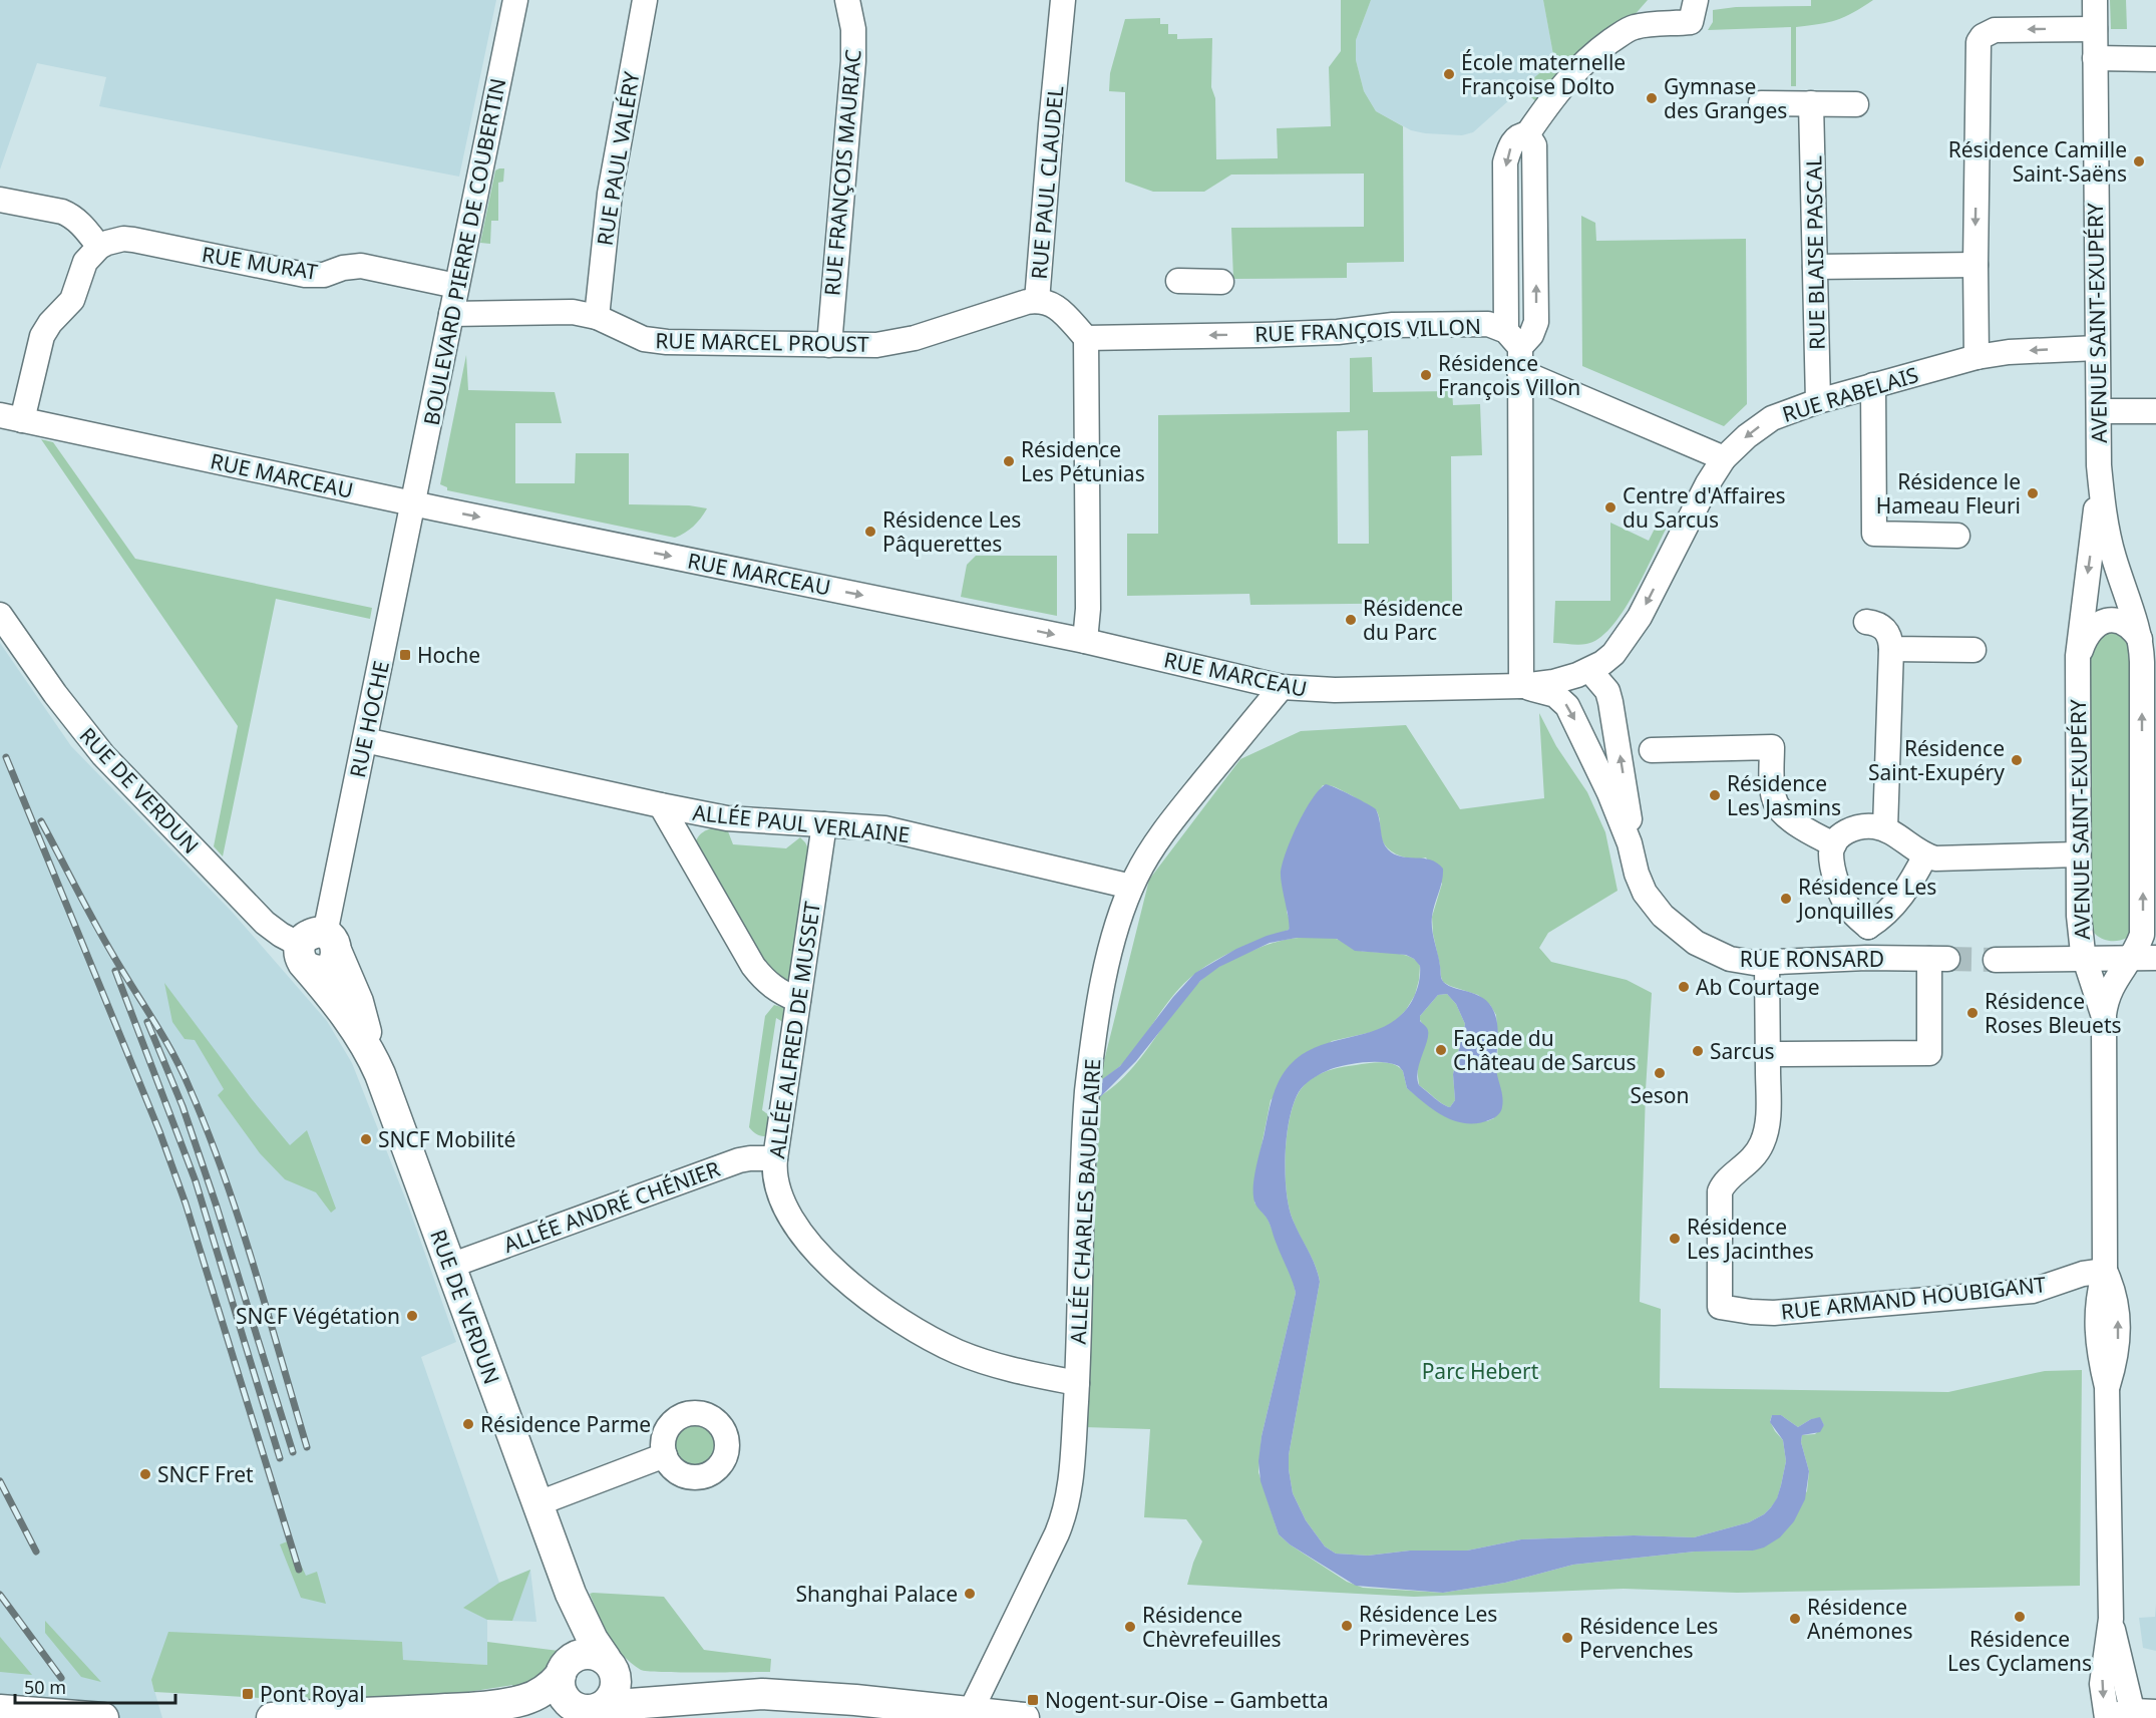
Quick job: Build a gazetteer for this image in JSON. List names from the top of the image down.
{
  "streets": {
    "main road": ["RUE DE VERDUN"],
    "street": [
      "RUE PAUL VALÉRY",
      "RUE FRANÇOIS MAURIAC",
      "RUE PAUL CLAUDEL",
      "BOULEVARD PIERRE DE COUBERTIN",
      "RUE BLAISE PASCAL",
      "RUE MURAT",
      "AVENUE SAINT-EXUPÉRY",
      "RUE FRANÇOIS VILLON",
      "RUE MARCEL PROUST",
      "RUE RABELAIS",
      "RUE MARCEAU",
      "RUE HOCHE",
      "ALLÉE PAUL VERLAINE",
      "RUE RONSARD",
      "ALLÉE ALFRED DE MUSSET",
      "ALLÉE CHARLES BAUDELAIRE",
      "ALLÉE ANDRÉ CHÉNIER",
      "RUE ARMAND HOUBIGANT"
    ]
  },
  "crossings": [
    ["RUE PAUL VALÉRY", "RUE MARCEL PROUST"],
    ["RUE FRANÇOIS MAURIAC", "RUE MARCEL PROUST"],
    ["RUE PAUL CLAUDEL", "RUE FRANÇOIS VILLON"],
    ["RUE PAUL CLAUDEL", "RUE MARCEL PROUST"],
    ["BOULEVARD PIERRE DE COUBERTIN", "RUE MURAT"],
    ["BOULEVARD PIERRE DE COUBERTIN", "RUE MARCEL PROUST"],
    ["BOULEVARD PIERRE DE COUBERTIN", "RUE MARCEAU"],
    ["BOULEVARD PIERRE DE COUBERTIN", "RUE HOCHE"],
    ["RUE BLAISE PASCAL", "RUE RABELAIS"],
    ["AVENUE SAINT-EXUPÉRY", "RUE RABELAIS"],
    ["AVENUE SAINT-EXUPÉRY", "RUE ARMAND HOUBIGANT"],
    ["RUE FRANÇOIS VILLON", "RUE RABELAIS"],
    ["RUE RABELAIS", "RUE MARCEAU"],
    ["RUE RABELAIS", "RUE RONSARD"],
    ["RUE MARCEAU", "RUE HOCHE"],
    ["RUE MARCEAU", "RUE RONSARD"],
    ["RUE MARCEAU", "ALLÉE CHARLES BAUDELAIRE"],
    ["RUE HOCHE", "RUE DE VERDUN"],
    ["RUE HOCHE", "ALLÉE PAUL VERLAINE"],
    ["RUE DE VERDUN", "ALLÉE ANDRÉ CHÉNIER"],
    ["ALLÉE PAUL VERLAINE", "ALLÉE ALFRED DE MUSSET"],
    ["ALLÉE PAUL VERLAINE", "ALLÉE CHARLES BAUDELAIRE"],
    ["RUE RONSARD", "RUE ARMAND HOUBIGANT"],
    ["ALLÉE ALFRED DE MUSSET", "ALLÉE CHARLES BAUDELAIRE"],
    ["ALLÉE ALFRED DE MUSSET", "ALLÉE ANDRÉ CHÉNIER"]
  ],
  "one_way": ["RUE FRANÇOIS VILLON", "RUE RABELAIS", "RUE MARCEAU"],
  "parks": ["Parc Hebert"],
  "places": {
    "other": [
      "École maternelle Françoise Dolto",
      "Gymnase des Granges",
      "Résidence Camille Saint-Saëns",
      "Résidence François Villon",
      "Résidence Les Pétunias",
      "Résidence le Hameau Fleuri",
      "Centre d'Affaires du Sarcus",
      "Résidence Les Pâquerettes",
      "Résidence du Parc",
      "Résidence Saint-Exupéry",
      "Résidence Les Jasmins",
      "Résidence Les Jonquilles",
      "Ab Courtage",
      "Résidence Roses Bleuets",
      "Façade du Château de Sarcus",
      "Sarcus",
      "Seson",
      "SNCF Mobilité",
      "Résidence Les Jacinthes",
      "SNCF Végétation",
      "Résidence Parme",
      "SNCF Fret",
      "Shanghai Palace",
      "Résidence Les Cyclamens",
      "Résidence Anémones",
      "Résidence Les Primevères",
      "Résidence Chèvrefeuilles",
      "Résidence Les Pervenches"
    ],
    "transit": ["Hoche", "Pont Royal", "Nogent-sur-Oise – Gambetta"]
  },
  "scale_bar": "50 m"
}
